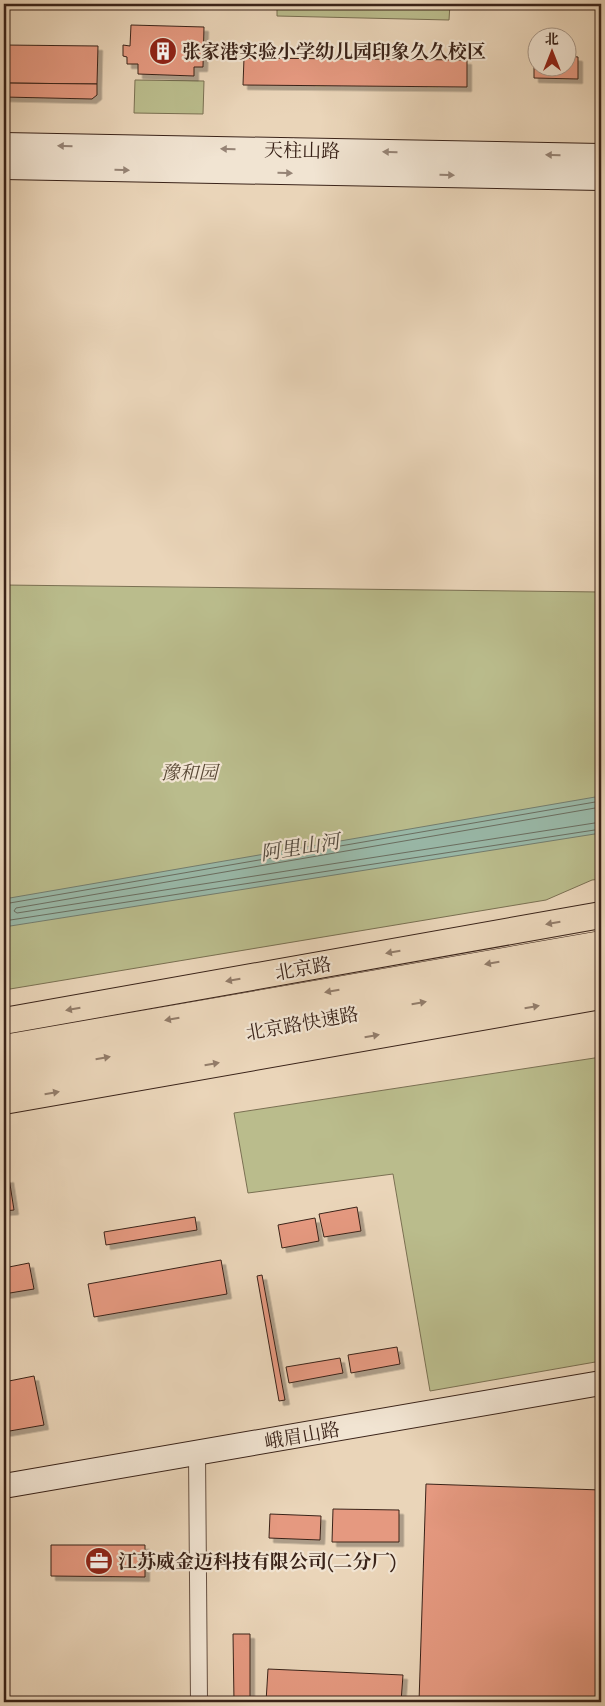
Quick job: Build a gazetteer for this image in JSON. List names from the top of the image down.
{
  "streets": {
    "highway": ["北京路快速路"],
    "main road": ["北京路"],
    "street": ["天柱山路", "峨眉山路"]
  },
  "water": ["阿里山河"],
  "parks": ["豫和园"],
  "places": {
    "building": ["张家港实验小学幼儿园印象久久校区"],
    "office": ["江苏威金迈科技有限公司(二分厂)"]
  },
  "north": "top"
}
